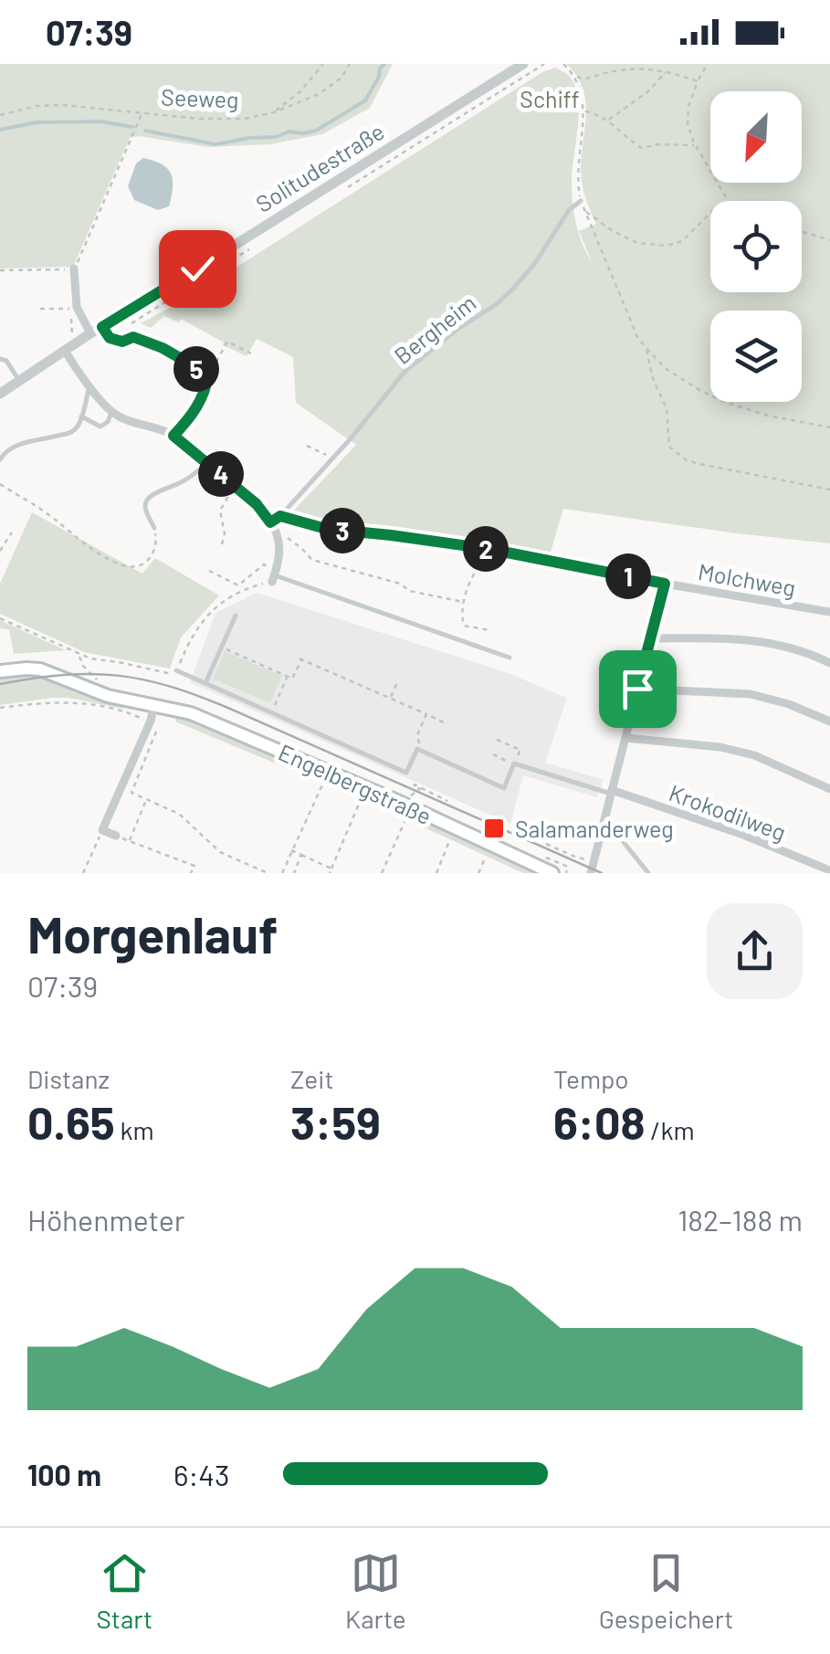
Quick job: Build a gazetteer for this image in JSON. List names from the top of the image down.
{
  "streets": {
    "main road": ["Engelbergstraße"],
    "street": ["Solitudestraße", "Molchweg", "Krokodilweg"],
    "lane": ["Bergheim"],
    "path": ["Seeweg"]
  },
  "parks": ["Schiff"],
  "places": {
    "transit": ["Salamanderweg"]
  },
  "north": "bottom left",
  "page": {
    "status": "07:39",
    "pins": [
      "5",
      "4",
      "3",
      "2",
      "1"
    ],
    "heading": ["Morgenlauf", "07:39"],
    "stats": [
      ["Distanz", "0.65 km"],
      ["Zeit", "3:59"],
      ["Tempo", "6:08 /km"]
    ],
    "chart": ["Höhenmeter", "182–188 m"],
    "list": [
      {
        "name": "100 m",
        "note": "6:43"
      }
    ],
    "tabs": ["Start", "Karte", "Gespeichert"]
  }
}
